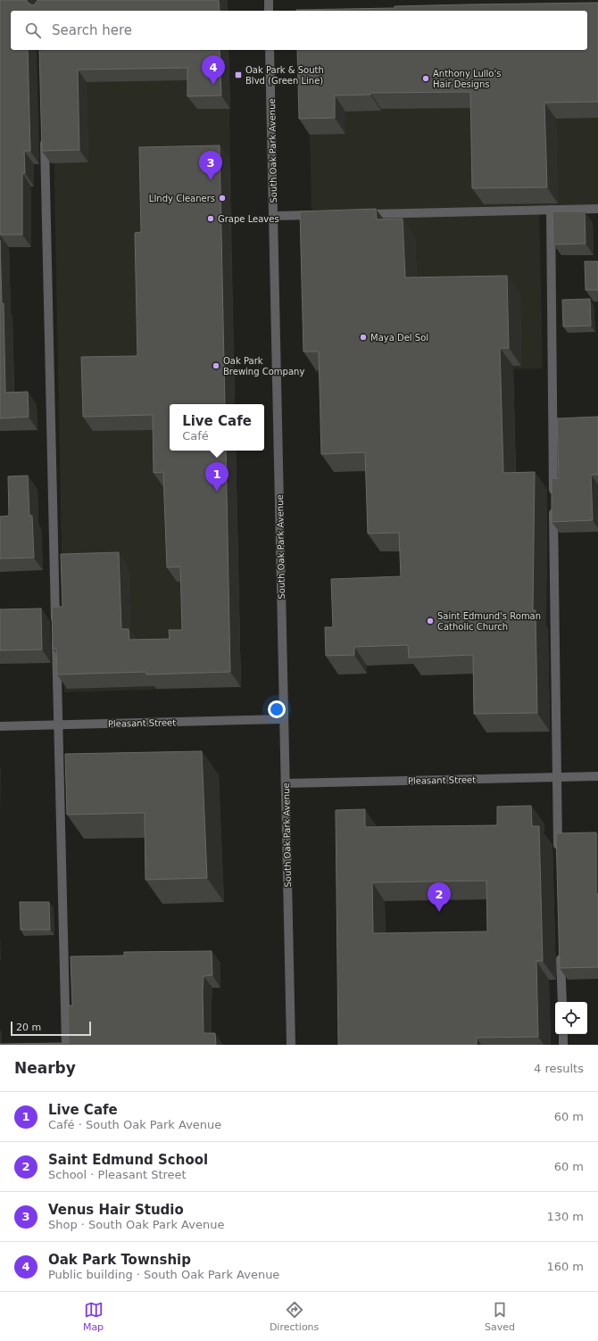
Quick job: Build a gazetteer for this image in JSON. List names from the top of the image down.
{
  "streets": {
    "street": ["South Oak Park Avenue", "Pleasant Street"]
  },
  "crossings": [
    ["South Oak Park Avenue", "Pleasant Street"]
  ],
  "places": {
    "transit": ["Oak Park & South Blvd (Green Line)"],
    "other": [
      "Anthony Lullo's Hair Designs",
      "LIndy Cleaners",
      "Grape Leaves",
      "Maya Del Sol",
      "Oak Park Brewing Company",
      "Saint Edmund's Roman Catholic Church"
    ]
  },
  "scale_bar": "20 m",
  "page": {
    "search": "Search here",
    "pins": [
      "4",
      "3",
      "1",
      "2"
    ],
    "popup": ["Live Cafe", "Café"],
    "scale": "20 m",
    "heading": ["Nearby", "4 results"],
    "list": [
      {
        "mark": "1",
        "name": "Live Cafe",
        "note": "Café · South Oak Park Avenue",
        "value": "60 m"
      },
      {
        "mark": "2",
        "name": "Saint Edmund School",
        "note": "School · Pleasant Street",
        "value": "60 m"
      },
      {
        "mark": "3",
        "name": "Venus Hair Studio",
        "note": "Shop · South Oak Park Avenue",
        "value": "130 m"
      },
      {
        "mark": "4",
        "name": "Oak Park Township",
        "note": "Public building · South Oak Park Avenue",
        "value": "160 m"
      }
    ],
    "nav": ["Map", "Directions", "Saved"]
  }
}
